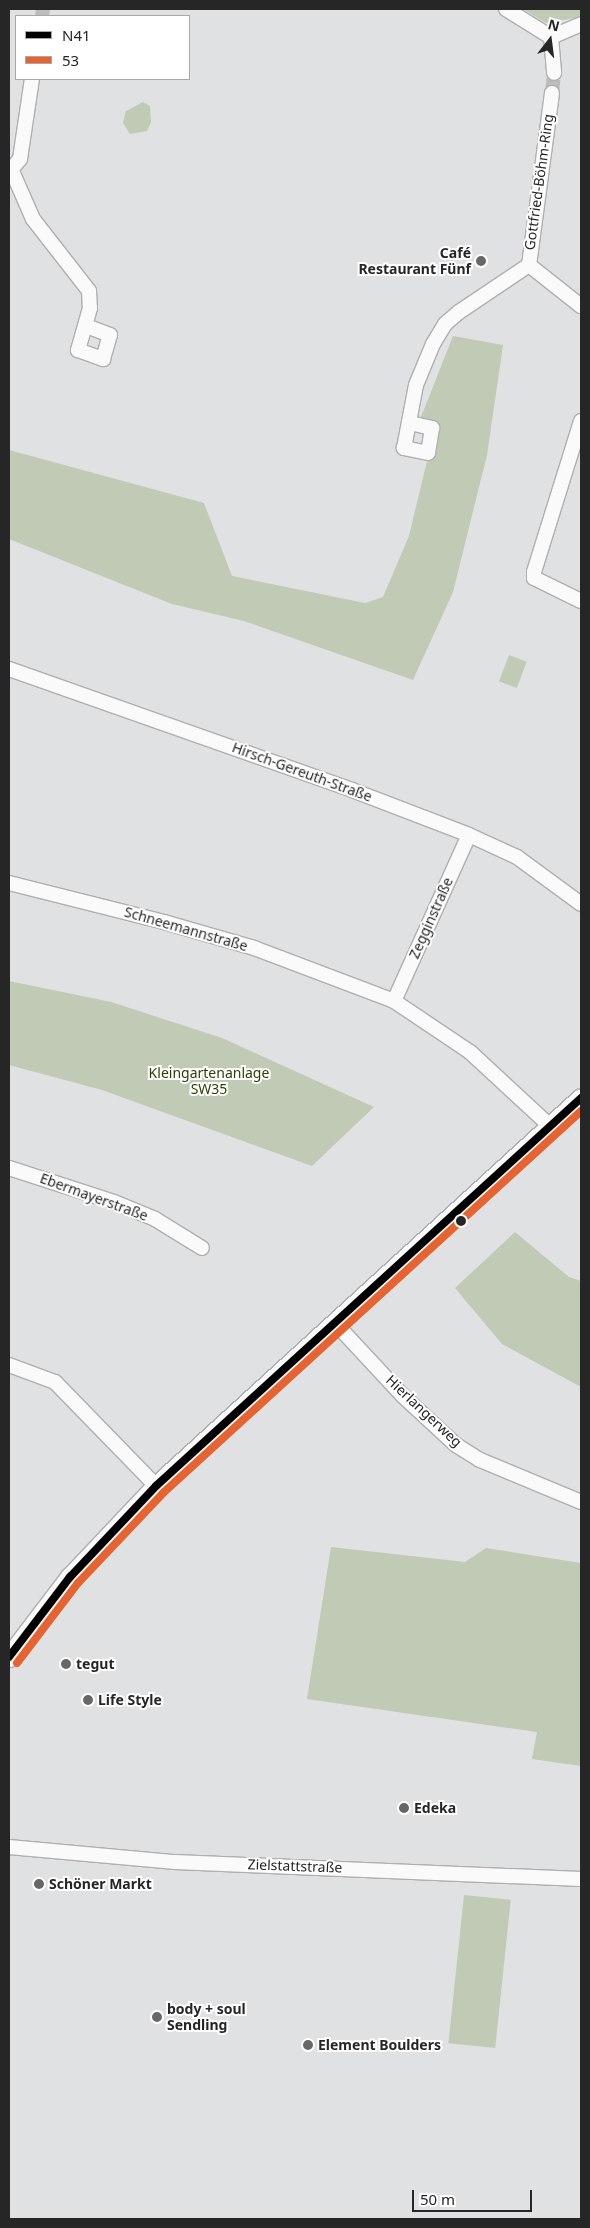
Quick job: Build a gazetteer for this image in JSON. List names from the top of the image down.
{
  "streets": {
    "street": [
      "Gottfried-Böhm-Ring",
      "Hirsch-Gereuth-Straße",
      "Zegginstraße",
      "Schneemannstraße",
      "Ebermayerstraße",
      "Hierlangerweg",
      "Zielstattstraße"
    ]
  },
  "crossings": [
    ["Hirsch-Gereuth-Straße", "Zegginstraße"],
    ["Zegginstraße", "Schneemannstraße"]
  ],
  "parks": ["Kleingartenanlage SW35"],
  "places": [
    "Café Restaurant Fünf",
    "tegut",
    "Life Style",
    "Edeka",
    "Schöner Markt",
    "body + soul Sendling",
    "Element Boulders"
  ],
  "lines": ["transit line N41", "transit line 53"],
  "legend": ["N41", "53"],
  "scale_bar": "50 m",
  "north": "top"
}
